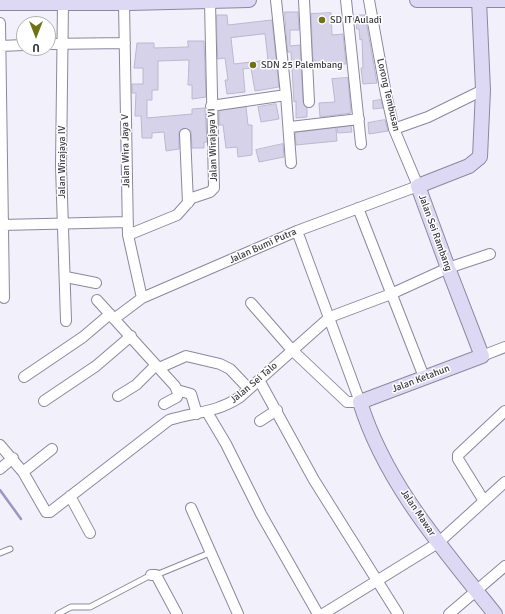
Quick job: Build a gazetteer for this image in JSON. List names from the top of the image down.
{
  "streets": {
    "street": [
      "Lorong Tembusan",
      "Jalan Wirajaya VI",
      "Jalan Wira Jaya V",
      "Jalan Wirajaya IV",
      "Jalan Sei Rambang",
      "Jalan Bumi Putra",
      "Jalan Ketahun",
      "Jalan Sei Talo",
      "Jalan Mawar"
    ]
  },
  "crossings": [
    ["Lorong Tembusan", "Jalan Sei Rambang"],
    ["Lorong Tembusan", "Jalan Bumi Putra"],
    ["Jalan Wirajaya VI", "Jalan Wira Jaya V"],
    ["Jalan Wira Jaya V", "Jalan Bumi Putra"],
    ["Jalan Sei Rambang", "Jalan Bumi Putra"],
    ["Jalan Sei Rambang", "Jalan Ketahun"],
    ["Jalan Sei Rambang", "Jalan Sei Talo"],
    ["Jalan Ketahun", "Jalan Mawar"]
  ],
  "places": ["SD IT Auladi", "SDN 25 Palembang"],
  "north": "bottom"
}
